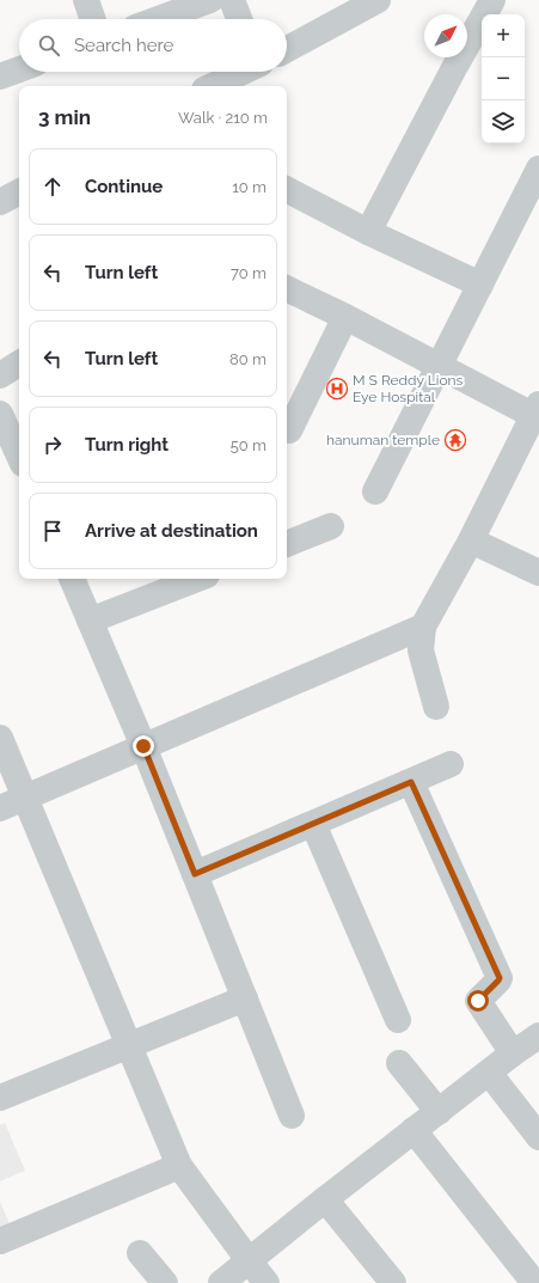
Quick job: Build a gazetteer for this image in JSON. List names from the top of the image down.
{
  "places": {
    "hospital": ["M S Reddy Lions Eye Hospital"],
    "temple": ["hanuman temple"]
  },
  "north": "top right",
  "page": {
    "map_buttons": ["+", "−"],
    "search": "Search here",
    "heading": ["3 min", "Walk · 210 m"],
    "list": [
      ["Continue", "10 m"],
      ["Turn left", "70 m"],
      ["Turn left", "80 m"],
      ["Turn right", "50 m"],
      "Arrive at destination"
    ]
  }
}
